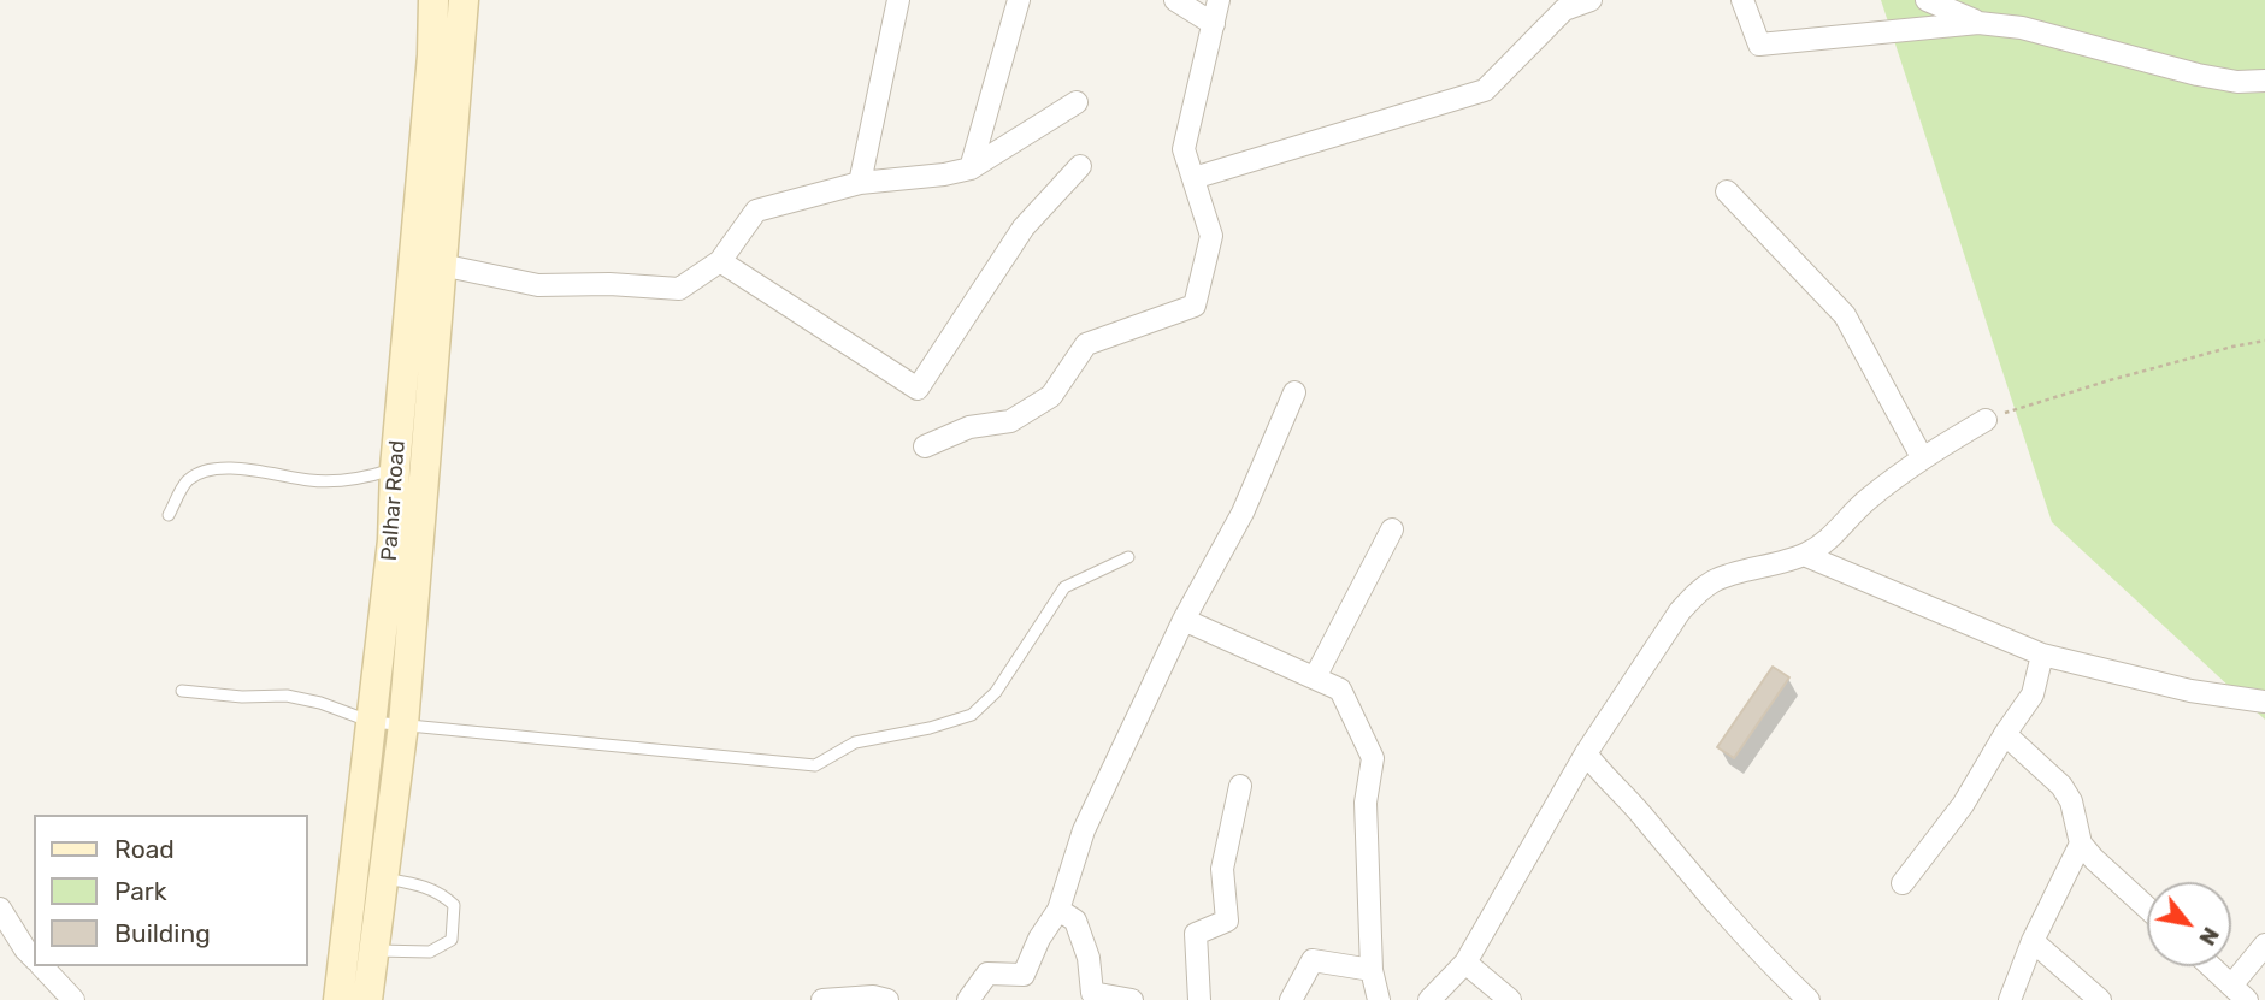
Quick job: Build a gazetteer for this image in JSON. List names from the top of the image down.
{
  "streets": {
    "main road": ["Palhar Road"]
  },
  "legend": ["Road", "Park", "Building"],
  "north": "bottom right"
}
